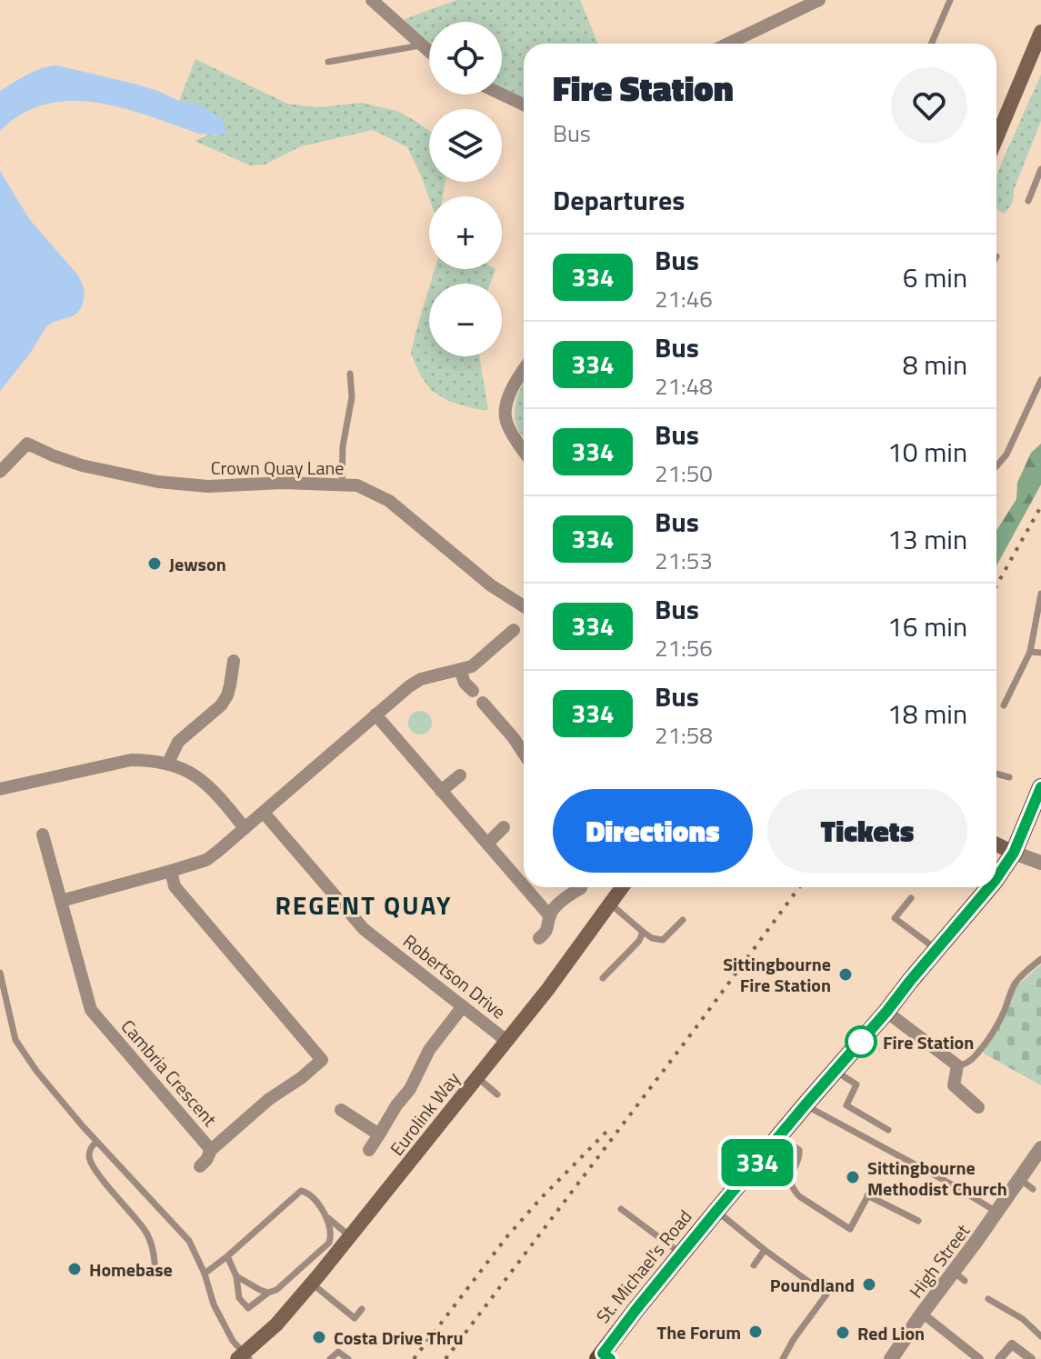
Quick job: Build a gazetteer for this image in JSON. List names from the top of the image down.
{
  "streets": {
    "main road": ["Eurolink Way", "St. Michael's Road"],
    "street": [
      "Crown Quay Lane",
      "Robertson Drive",
      "Cambria Crescent",
      "High Street"
    ]
  },
  "crossings": [
    ["Robertson Drive", "Eurolink Way"]
  ],
  "districts": ["REGENT QUAY"],
  "places": [
    "Jewson",
    "Sittingbourne Fire Station",
    "Fire Station",
    "Sittingbourne Methodist Church",
    "Homebase",
    "Poundland",
    "The Forum",
    "Red Lion",
    "Costa Drive Thru"
  ],
  "lines": ["bus line 334"],
  "page": {
    "on_map": "334",
    "map_buttons": ["+", "−"],
    "heading": [
      ["Fire Station", "Bus"],
      "Departures"
    ],
    "list": [
      {
        "mark": "334",
        "name": "Bus",
        "note": "21:46",
        "value": "6 min"
      },
      {
        "mark": "334",
        "name": "Bus",
        "note": "21:48",
        "value": "8 min"
      },
      {
        "mark": "334",
        "name": "Bus",
        "note": "21:50",
        "value": "10 min"
      },
      {
        "mark": "334",
        "name": "Bus",
        "note": "21:53",
        "value": "13 min"
      },
      {
        "mark": "334",
        "name": "Bus",
        "note": "21:56",
        "value": "16 min"
      },
      {
        "mark": "334",
        "name": "Bus",
        "note": "21:58",
        "value": "18 min"
      }
    ],
    "buttons": ["Directions", "Tickets"]
  }
}
